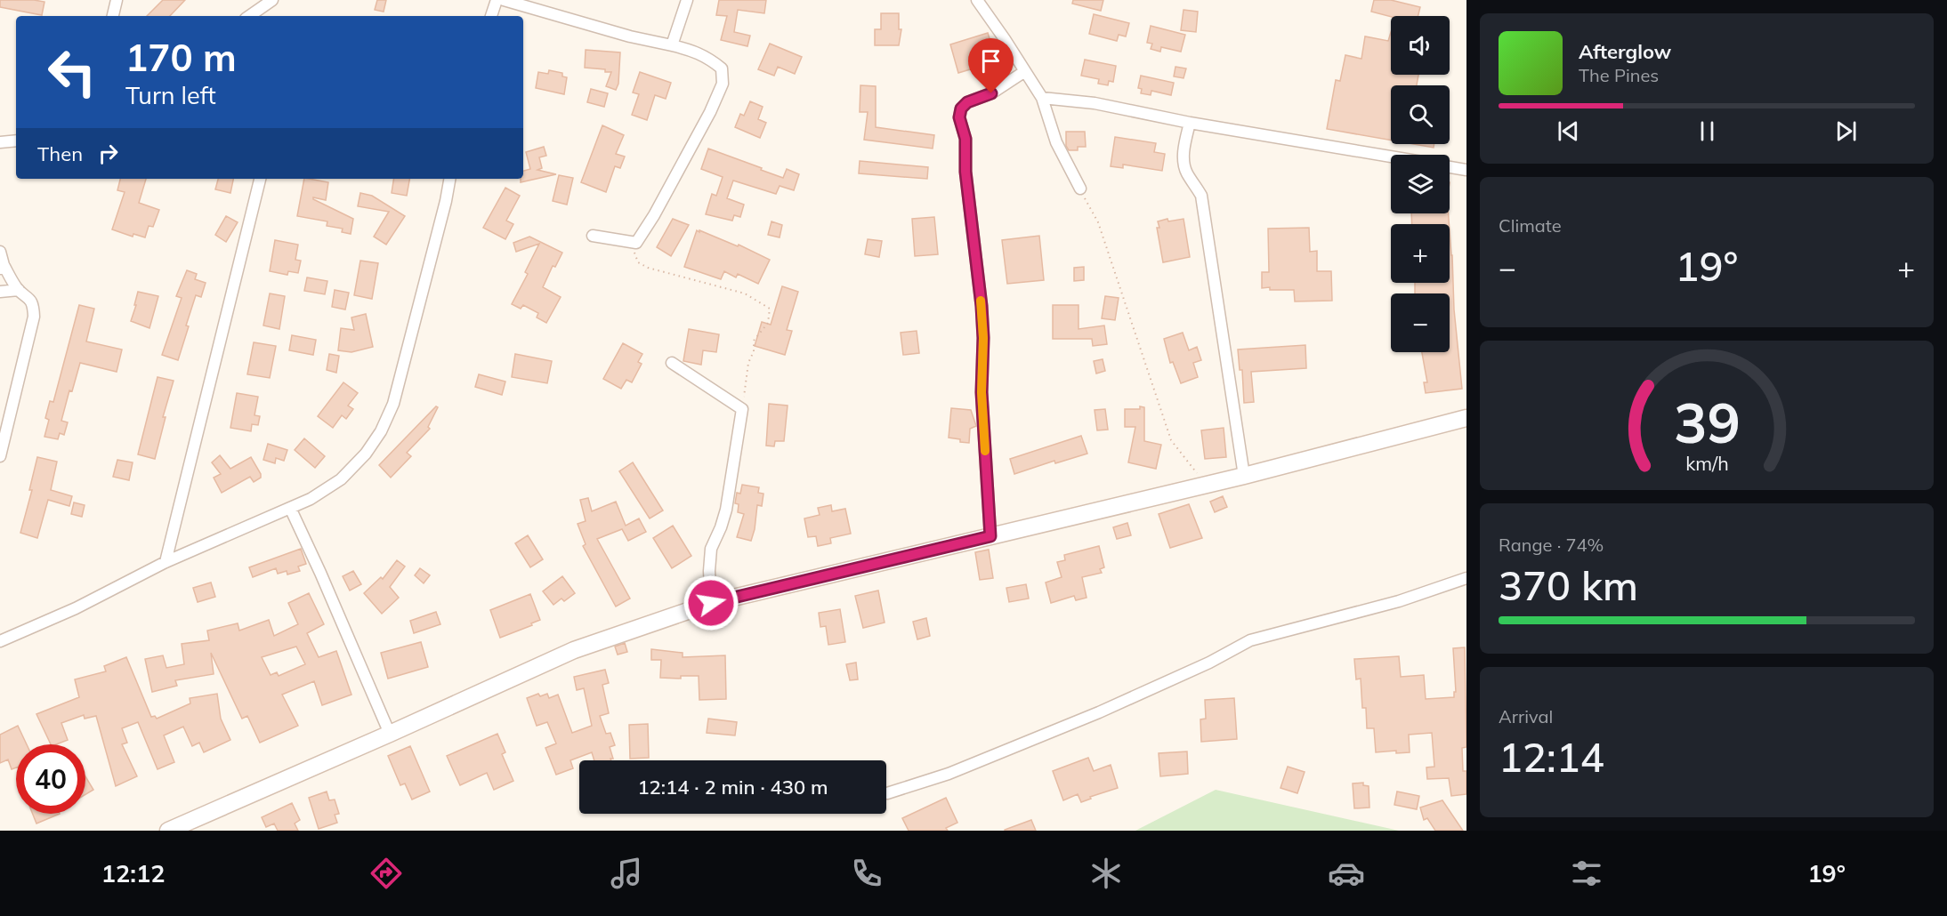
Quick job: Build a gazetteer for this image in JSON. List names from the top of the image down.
{
  "page": {
    "map_buttons": ["+", "−"],
    "turn": ["170 m", "Turn left"],
    "song": ["Afterglow", "The Pines"],
    "then": "Then",
    "tile": [
      "Climate",
      ["Range · 74%", "370 km"],
      ["Arrival", "12:14"]
    ],
    "heat": ["−", "19°", "+"],
    "limit": "40",
    "trip": "12:14 · 2 min · 430 m",
    "tabs": ["12:12", "19°"],
    "gauge": ["39", "km/h"]
  }
}
